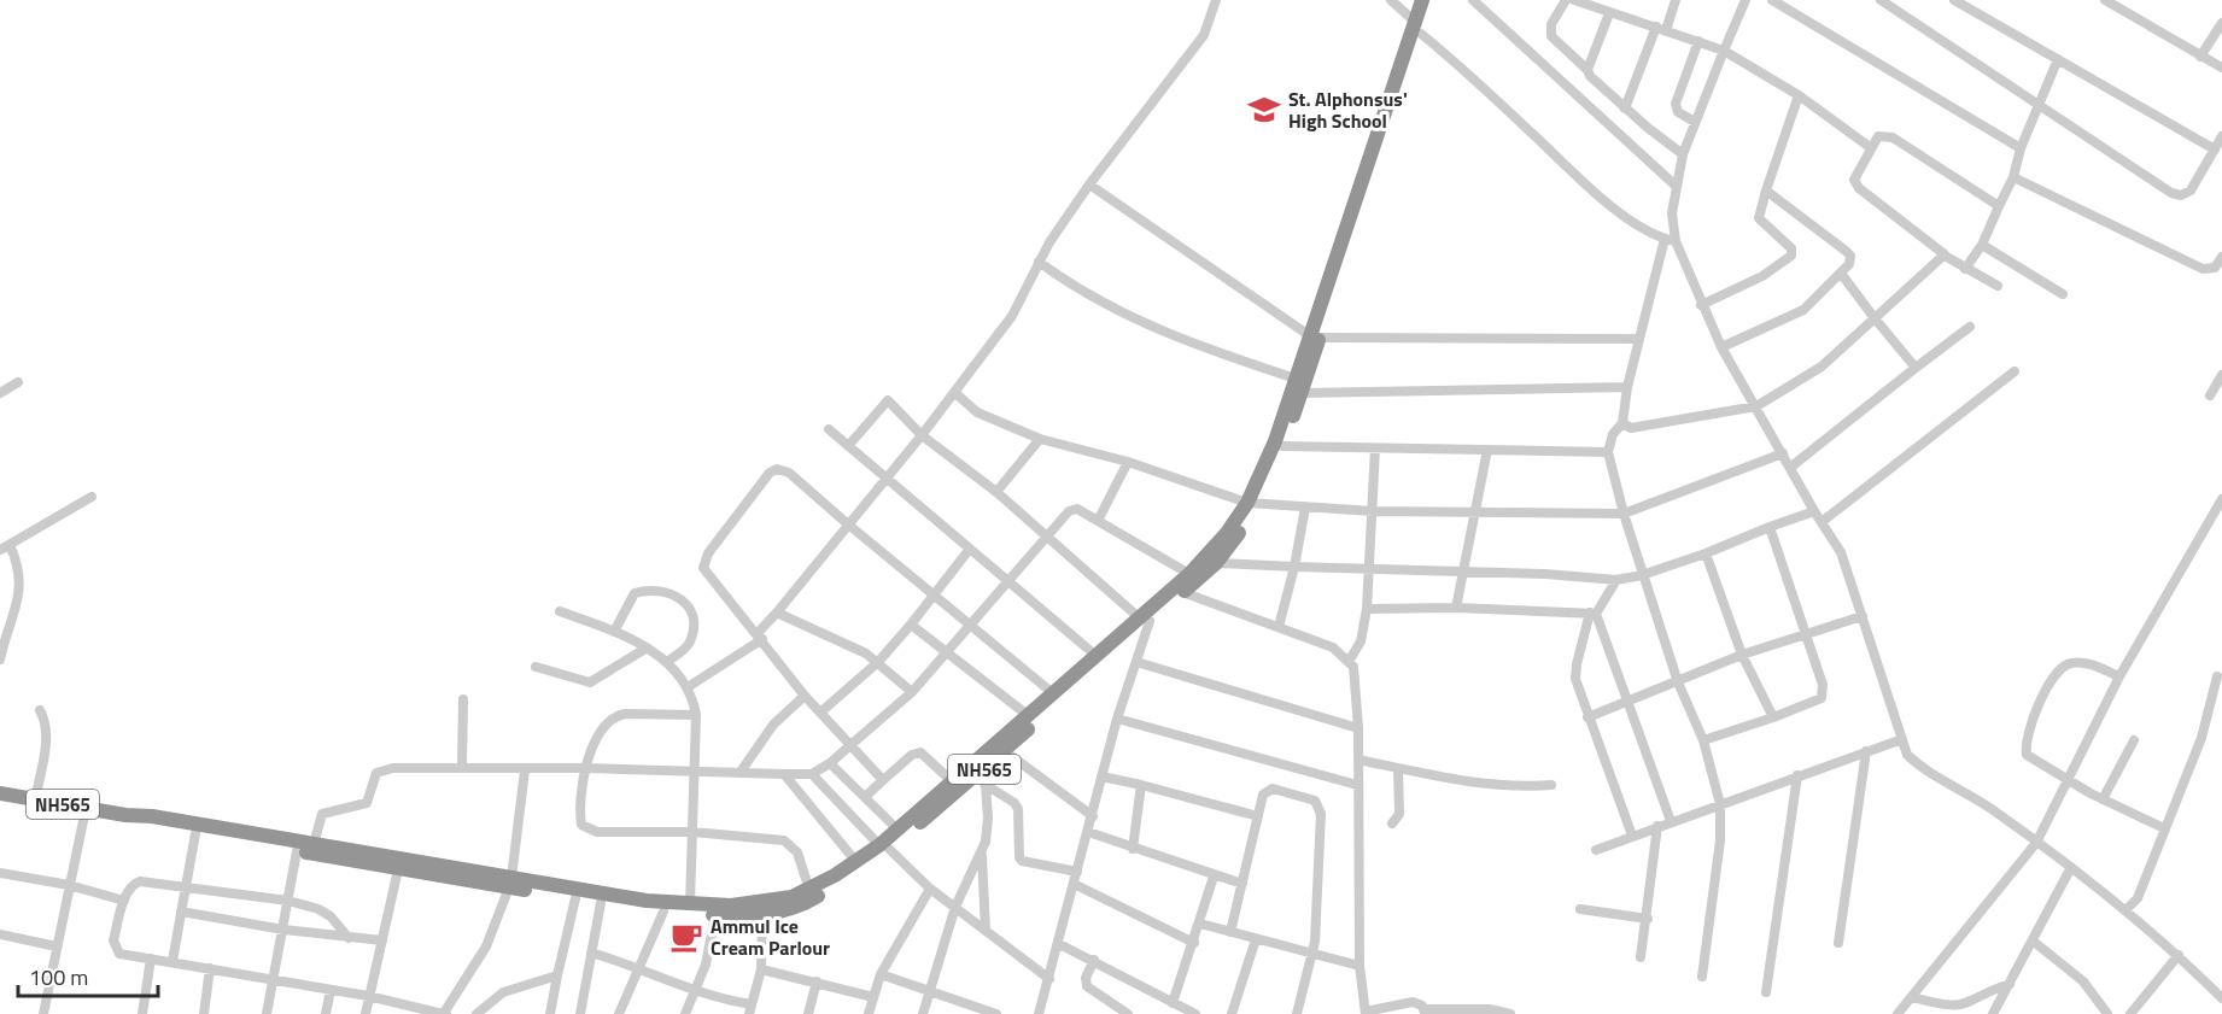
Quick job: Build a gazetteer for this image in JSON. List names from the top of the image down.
{
  "streets": {
    "highway": ["NH565"]
  },
  "places": {
    "school or university": ["St. Alphonsus' High School"],
    "cafe": ["Ammul Ice Cream Parlour"]
  },
  "scale_bar": "100 m"
}
